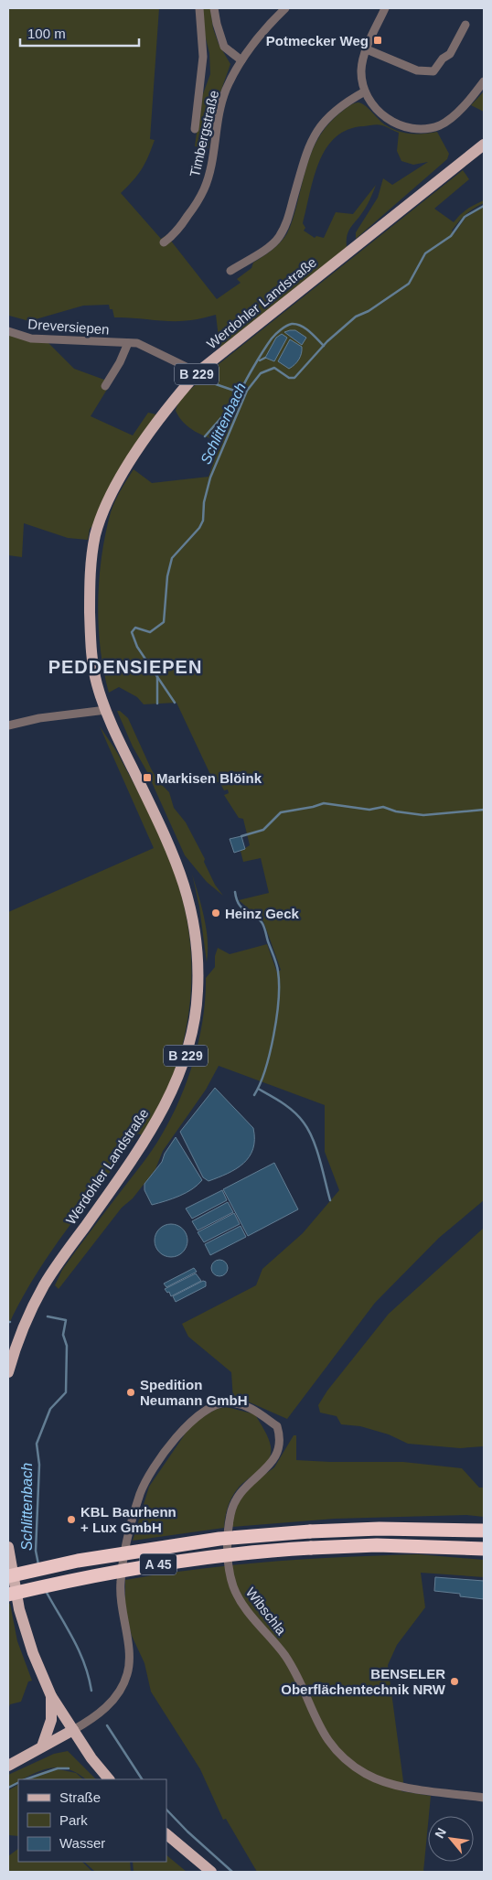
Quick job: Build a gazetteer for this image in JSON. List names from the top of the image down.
{
  "streets": {
    "highway": ["A 45"],
    "main road": ["Werdohler Landstraße", "B 229"],
    "street": ["Timbergstraße", "Dreversiepen", "Wibschla"]
  },
  "crossings": [
    ["Werdohler Landstraße", "Dreversiepen"]
  ],
  "districts": ["PEDDENSIEPEN"],
  "water": ["Schlittenbach"],
  "places": {
    "transit": ["Potmecker Weg", "Markisen Blöink"],
    "other": [
      "Heinz Geck",
      "Spedition Neumann GmbH",
      "KBL Baurhenn + Lux GmbH",
      "BENSELER Oberflächentechnik NRW"
    ]
  },
  "legend": ["Straße", "Park", "Wasser"],
  "scale_bar": "100 m",
  "north": "top left"
}
